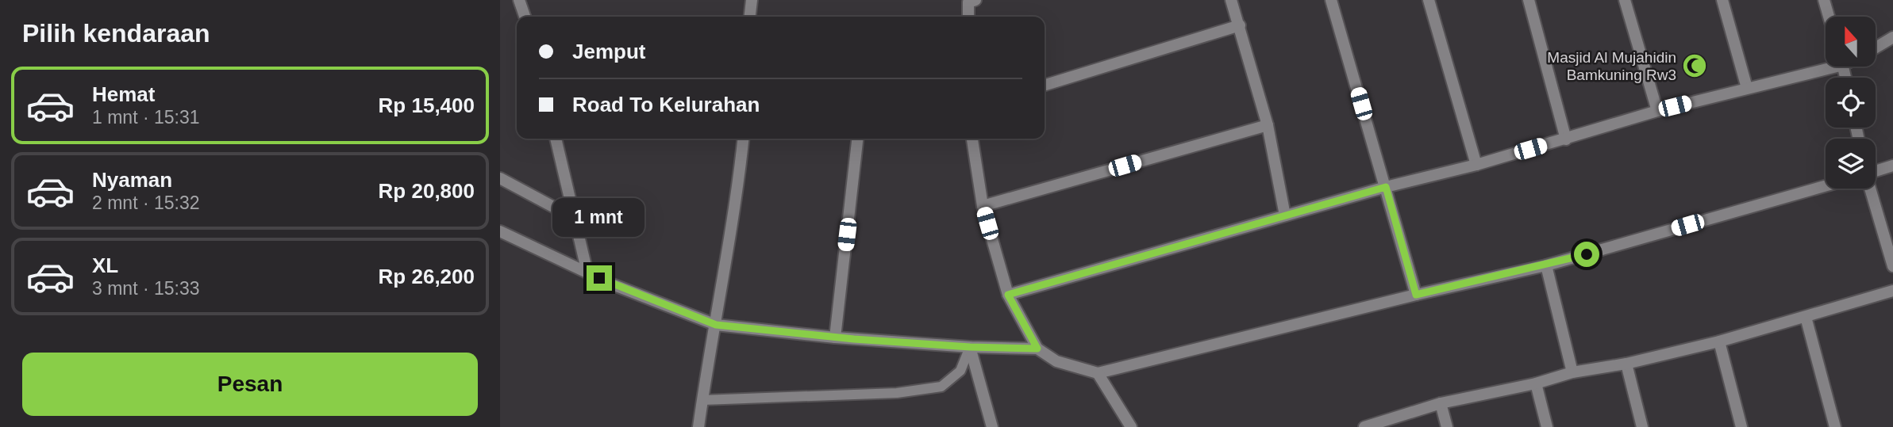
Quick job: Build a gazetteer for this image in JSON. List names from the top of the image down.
{
  "places": {
    "mosque": ["Masjid Al Mujahidin Bamkuning Rw3"]
  },
  "north": "top",
  "page": {
    "heading": "Pilih kendaraan",
    "banner": ["Jemput", "Road To Kelurahan"],
    "list": [
      {
        "name": "Hemat",
        "note": "1 mnt · 15:31",
        "value": "Rp 15,400"
      },
      {
        "name": "Nyaman",
        "note": "2 mnt · 15:32",
        "value": "Rp 20,800"
      },
      {
        "name": "XL",
        "note": "3 mnt · 15:33",
        "value": "Rp 26,200"
      }
    ],
    "bubble": "1 mnt",
    "buttons": "Pesan"
  }
}
